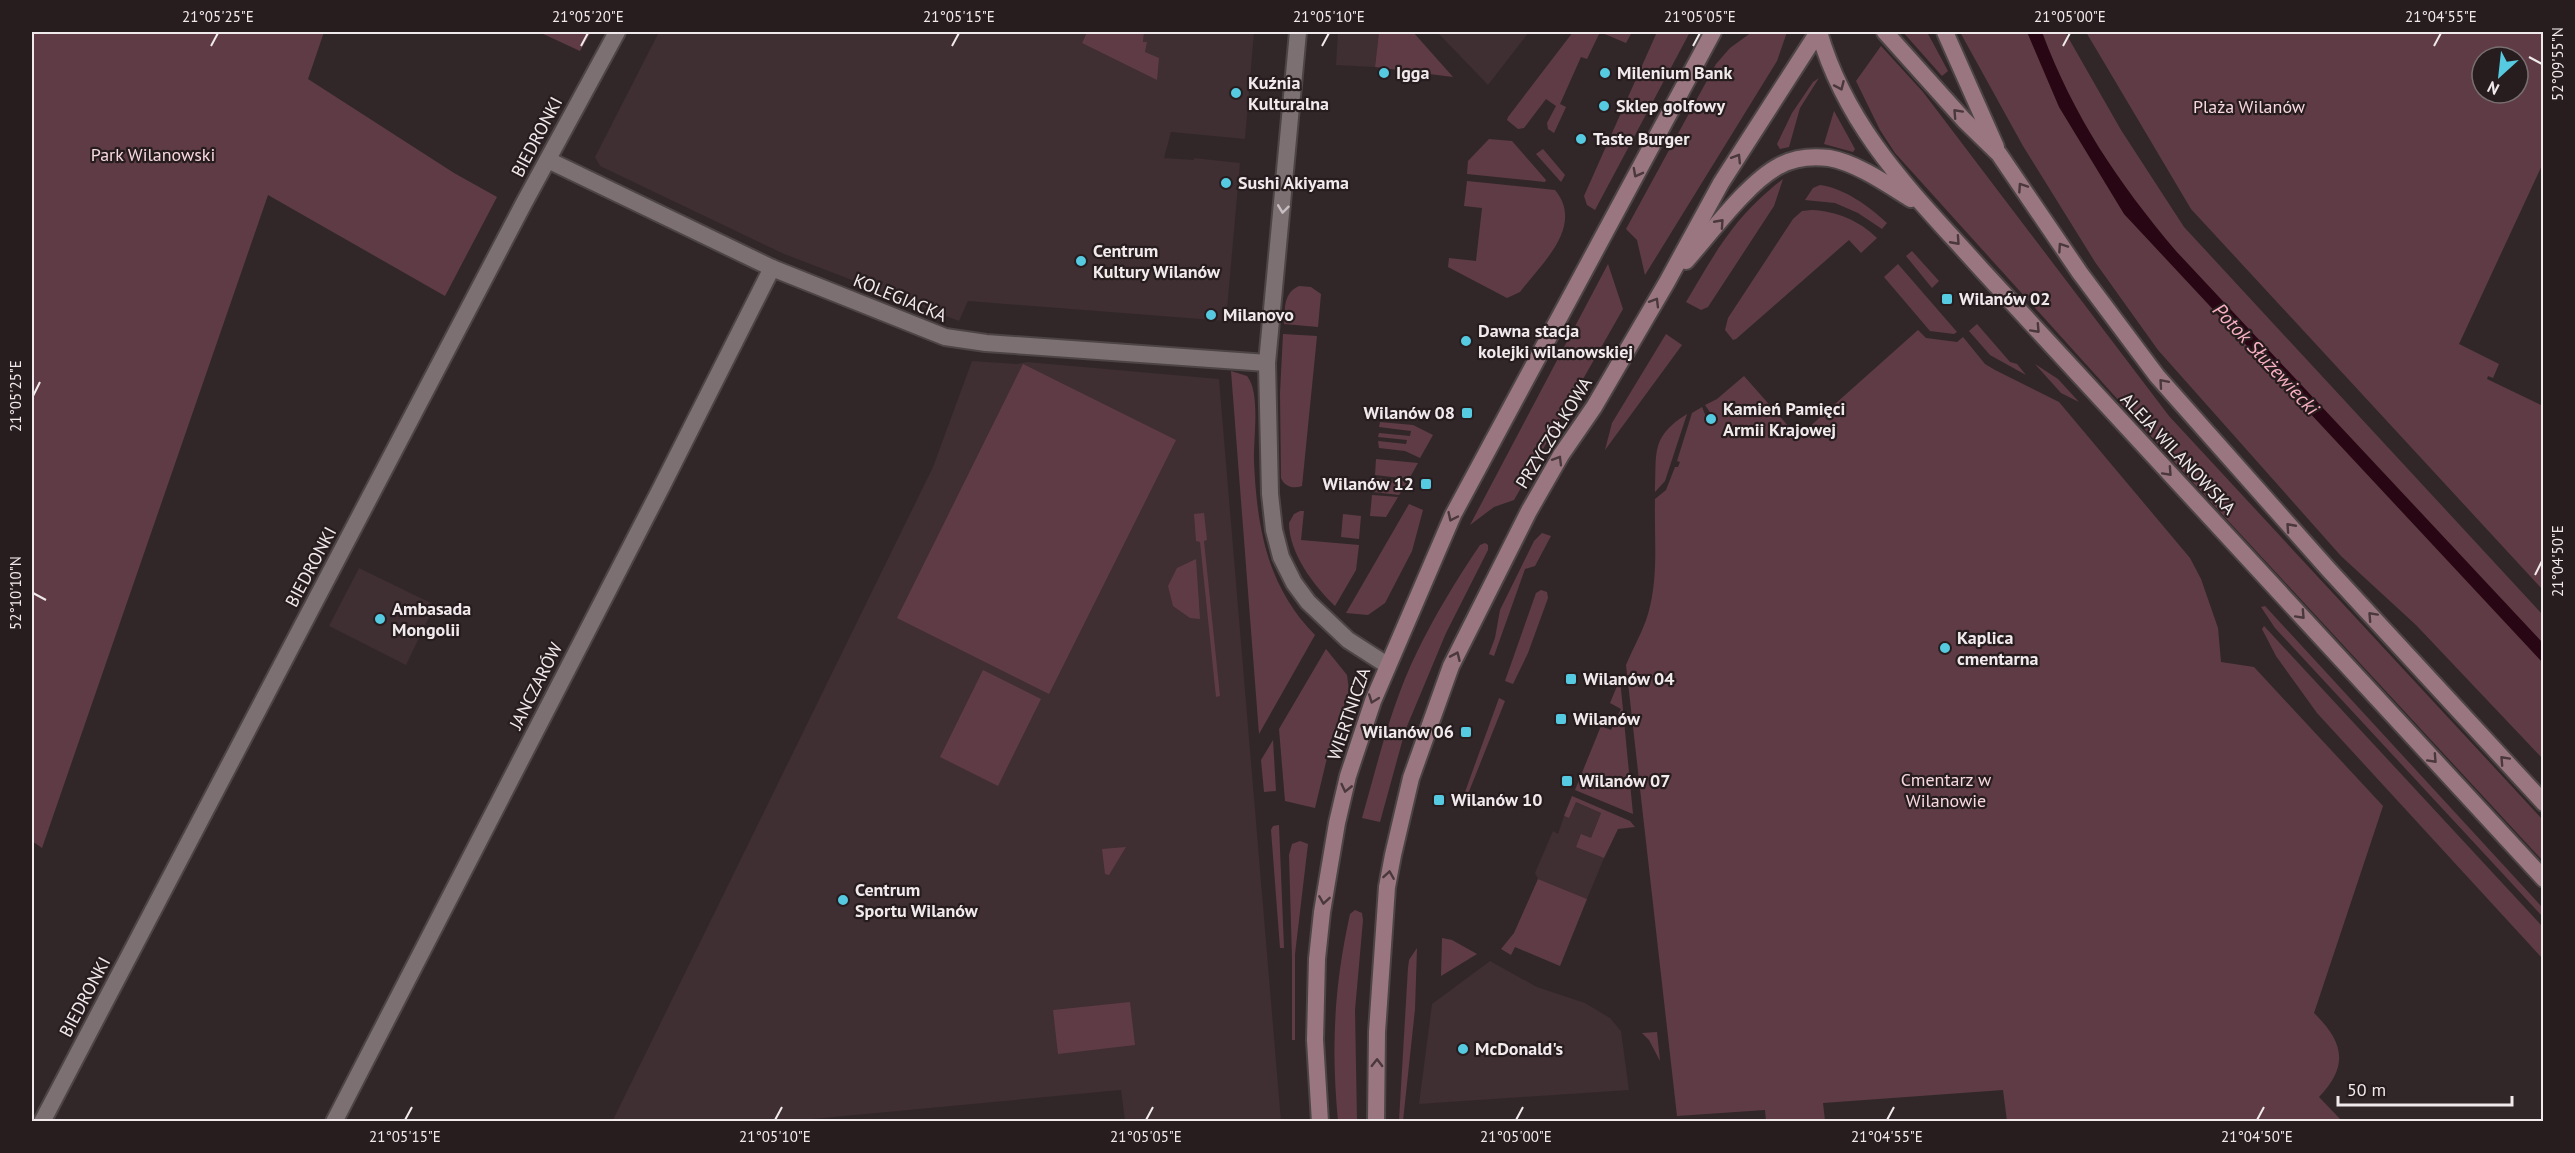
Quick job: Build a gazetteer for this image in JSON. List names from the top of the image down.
{
  "streets": {
    "main road": ["PRZYCZÓŁKOWA", "ALEJA WILANOWSKA", "WIERTNICZA"],
    "street": ["BIEDRONKI", "KOLEGIACKA", "JANCZARÓW"]
  },
  "crossings": [
    ["BIEDRONKI", "KOLEGIACKA"],
    ["KOLEGIACKA", "JANCZARÓW"],
    ["KOLEGIACKA", "WIERTNICZA"],
    ["PRZYCZÓŁKOWA", "ALEJA WILANOWSKA"]
  ],
  "one_way": ["WIERTNICZA"],
  "water": ["Potok Służewiecki"],
  "parks": ["Plaża Wilanów", "Park Wilanowski", "Cmentarz w Wilanowie"],
  "places": {
    "other": [
      "Igga",
      "Milenium Bank",
      "Kuźnia Kulturalna",
      "Sklep golfowy",
      "Taste Burger",
      "Sushi Akiyama",
      "Centrum Kultury Wilanów",
      "Milanovo",
      "Dawna stacja kolejki wilanowskiej",
      "Kamień Pamięci Armii Krajowej",
      "Ambasada Mongolii",
      "Kaplica cmentarna",
      "Centrum Sportu Wilanów",
      "McDonald's"
    ],
    "transit": [
      "Wilanów 02",
      "Wilanów 08",
      "Wilanów 12",
      "Wilanów 04",
      "Wilanów",
      "Wilanów 06",
      "Wilanów 07",
      "Wilanów 10"
    ]
  },
  "scale_bar": "50 m",
  "north": "bottom left",
  "coordinates": [
    "21°05'25\"E",
    "21°05'20\"E",
    "21°05'15\"E",
    "21°05'10\"E",
    "21°05'05\"E",
    "21°05'00\"E",
    "21°04'55\"E",
    "52°09'55\"N",
    "21°04'50\"E",
    "52°10'10\"N"
  ]
}
